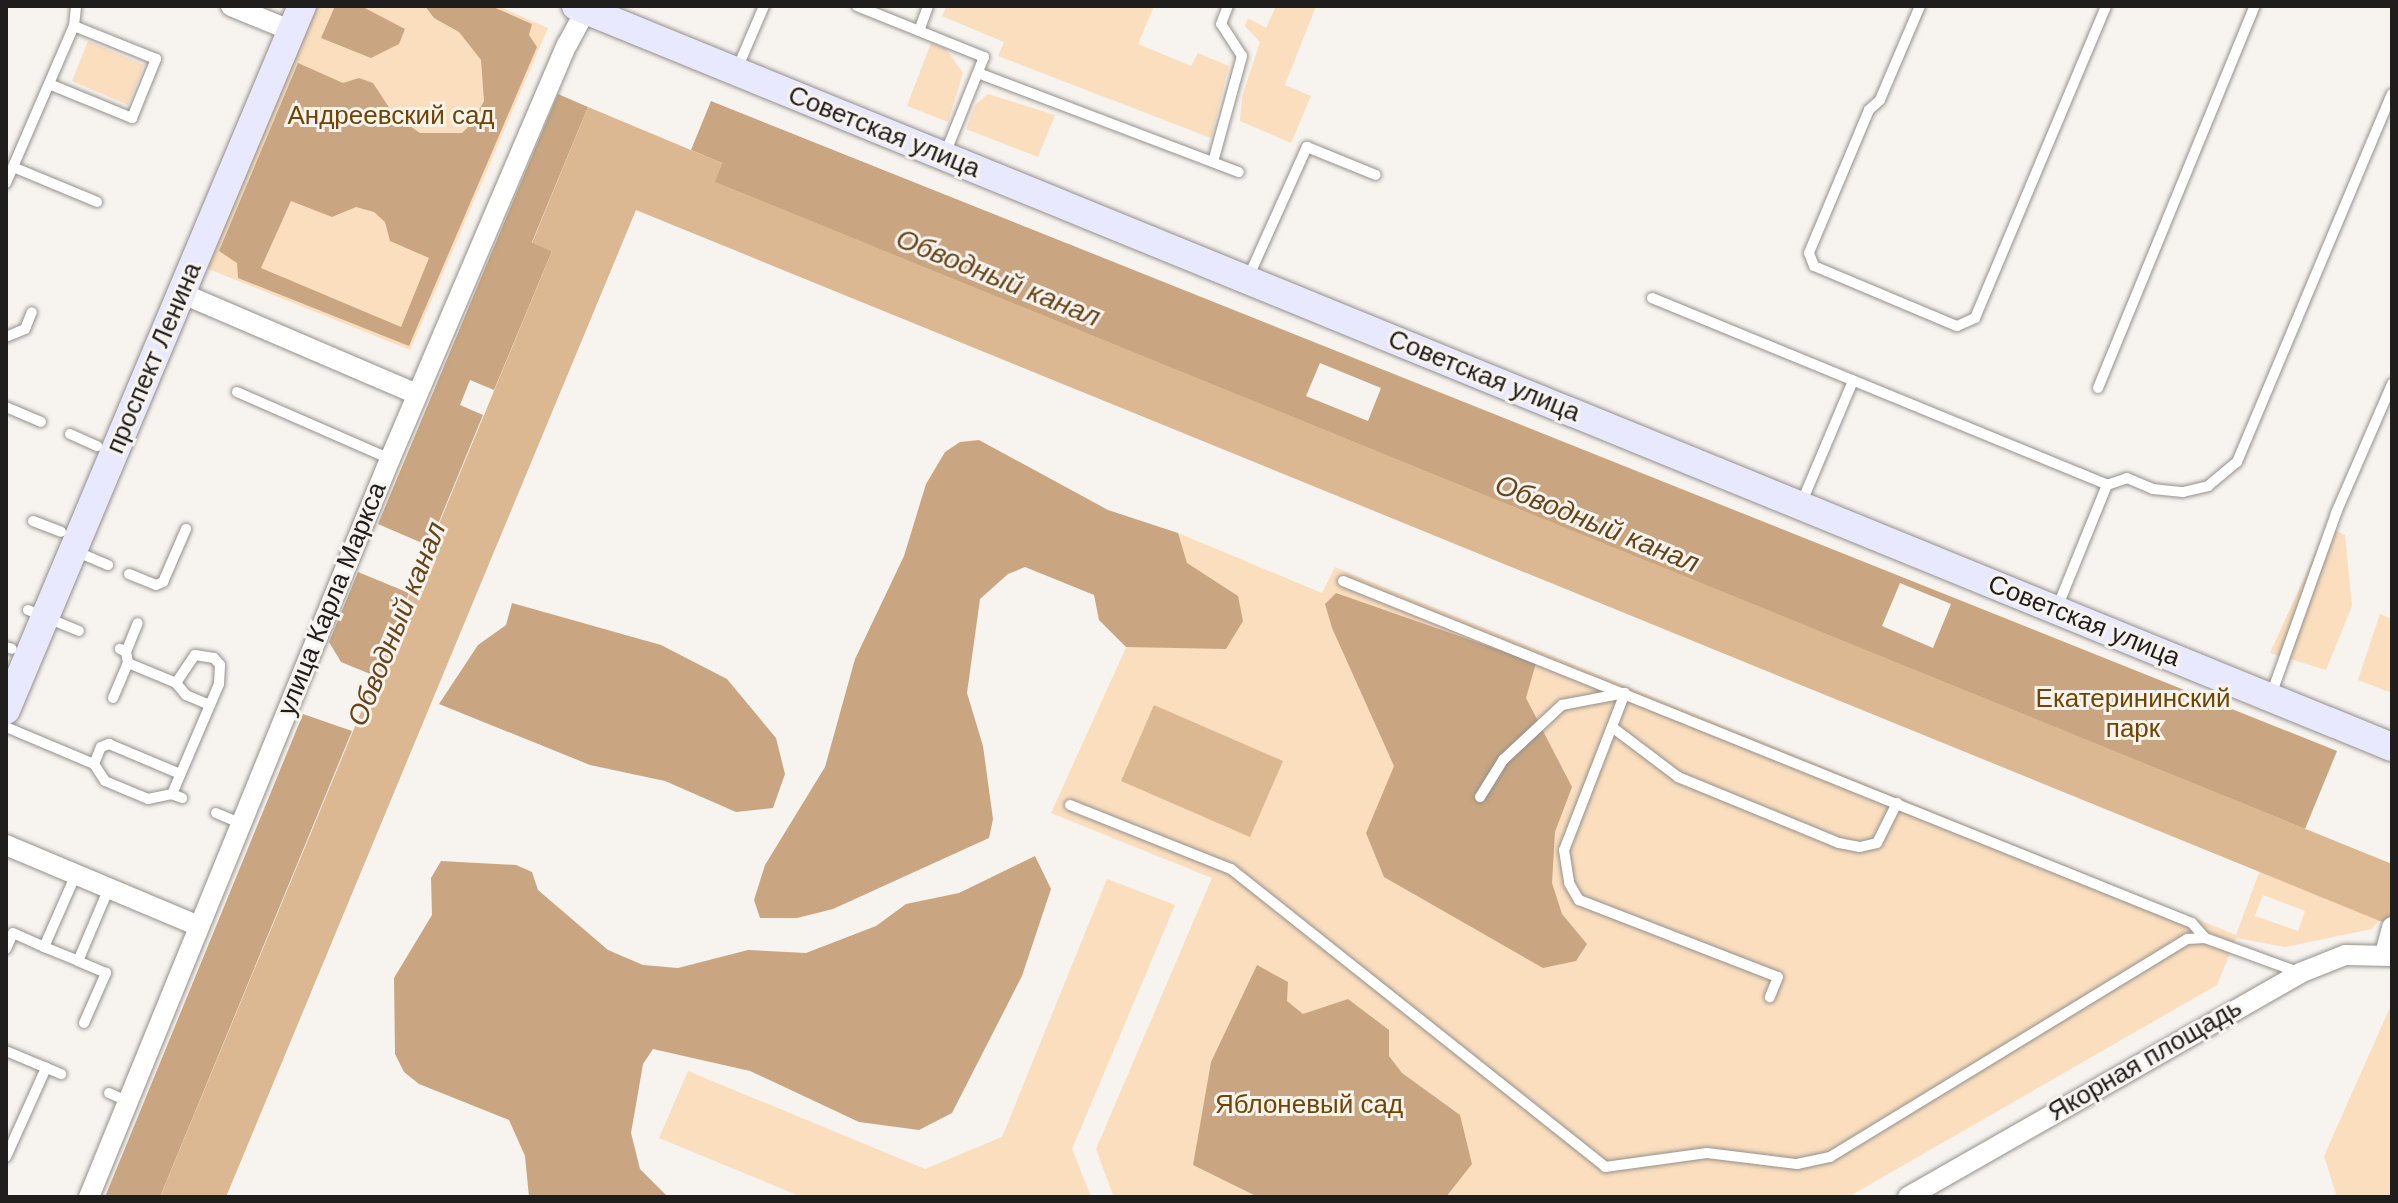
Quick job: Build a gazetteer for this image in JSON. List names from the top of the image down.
{
  "streets": {
    "street": [
      "Советская улица",
      "проспект Ленина",
      "улица Карла Маркса",
      "Якорная площадь"
    ]
  },
  "crossings": [
    ["Советская улица", "улица Карла Маркса"]
  ],
  "water": ["Обводный канал"],
  "parks": ["Андреевский сад", "Екатерининский парк", "Яблоневый сад"]
}
